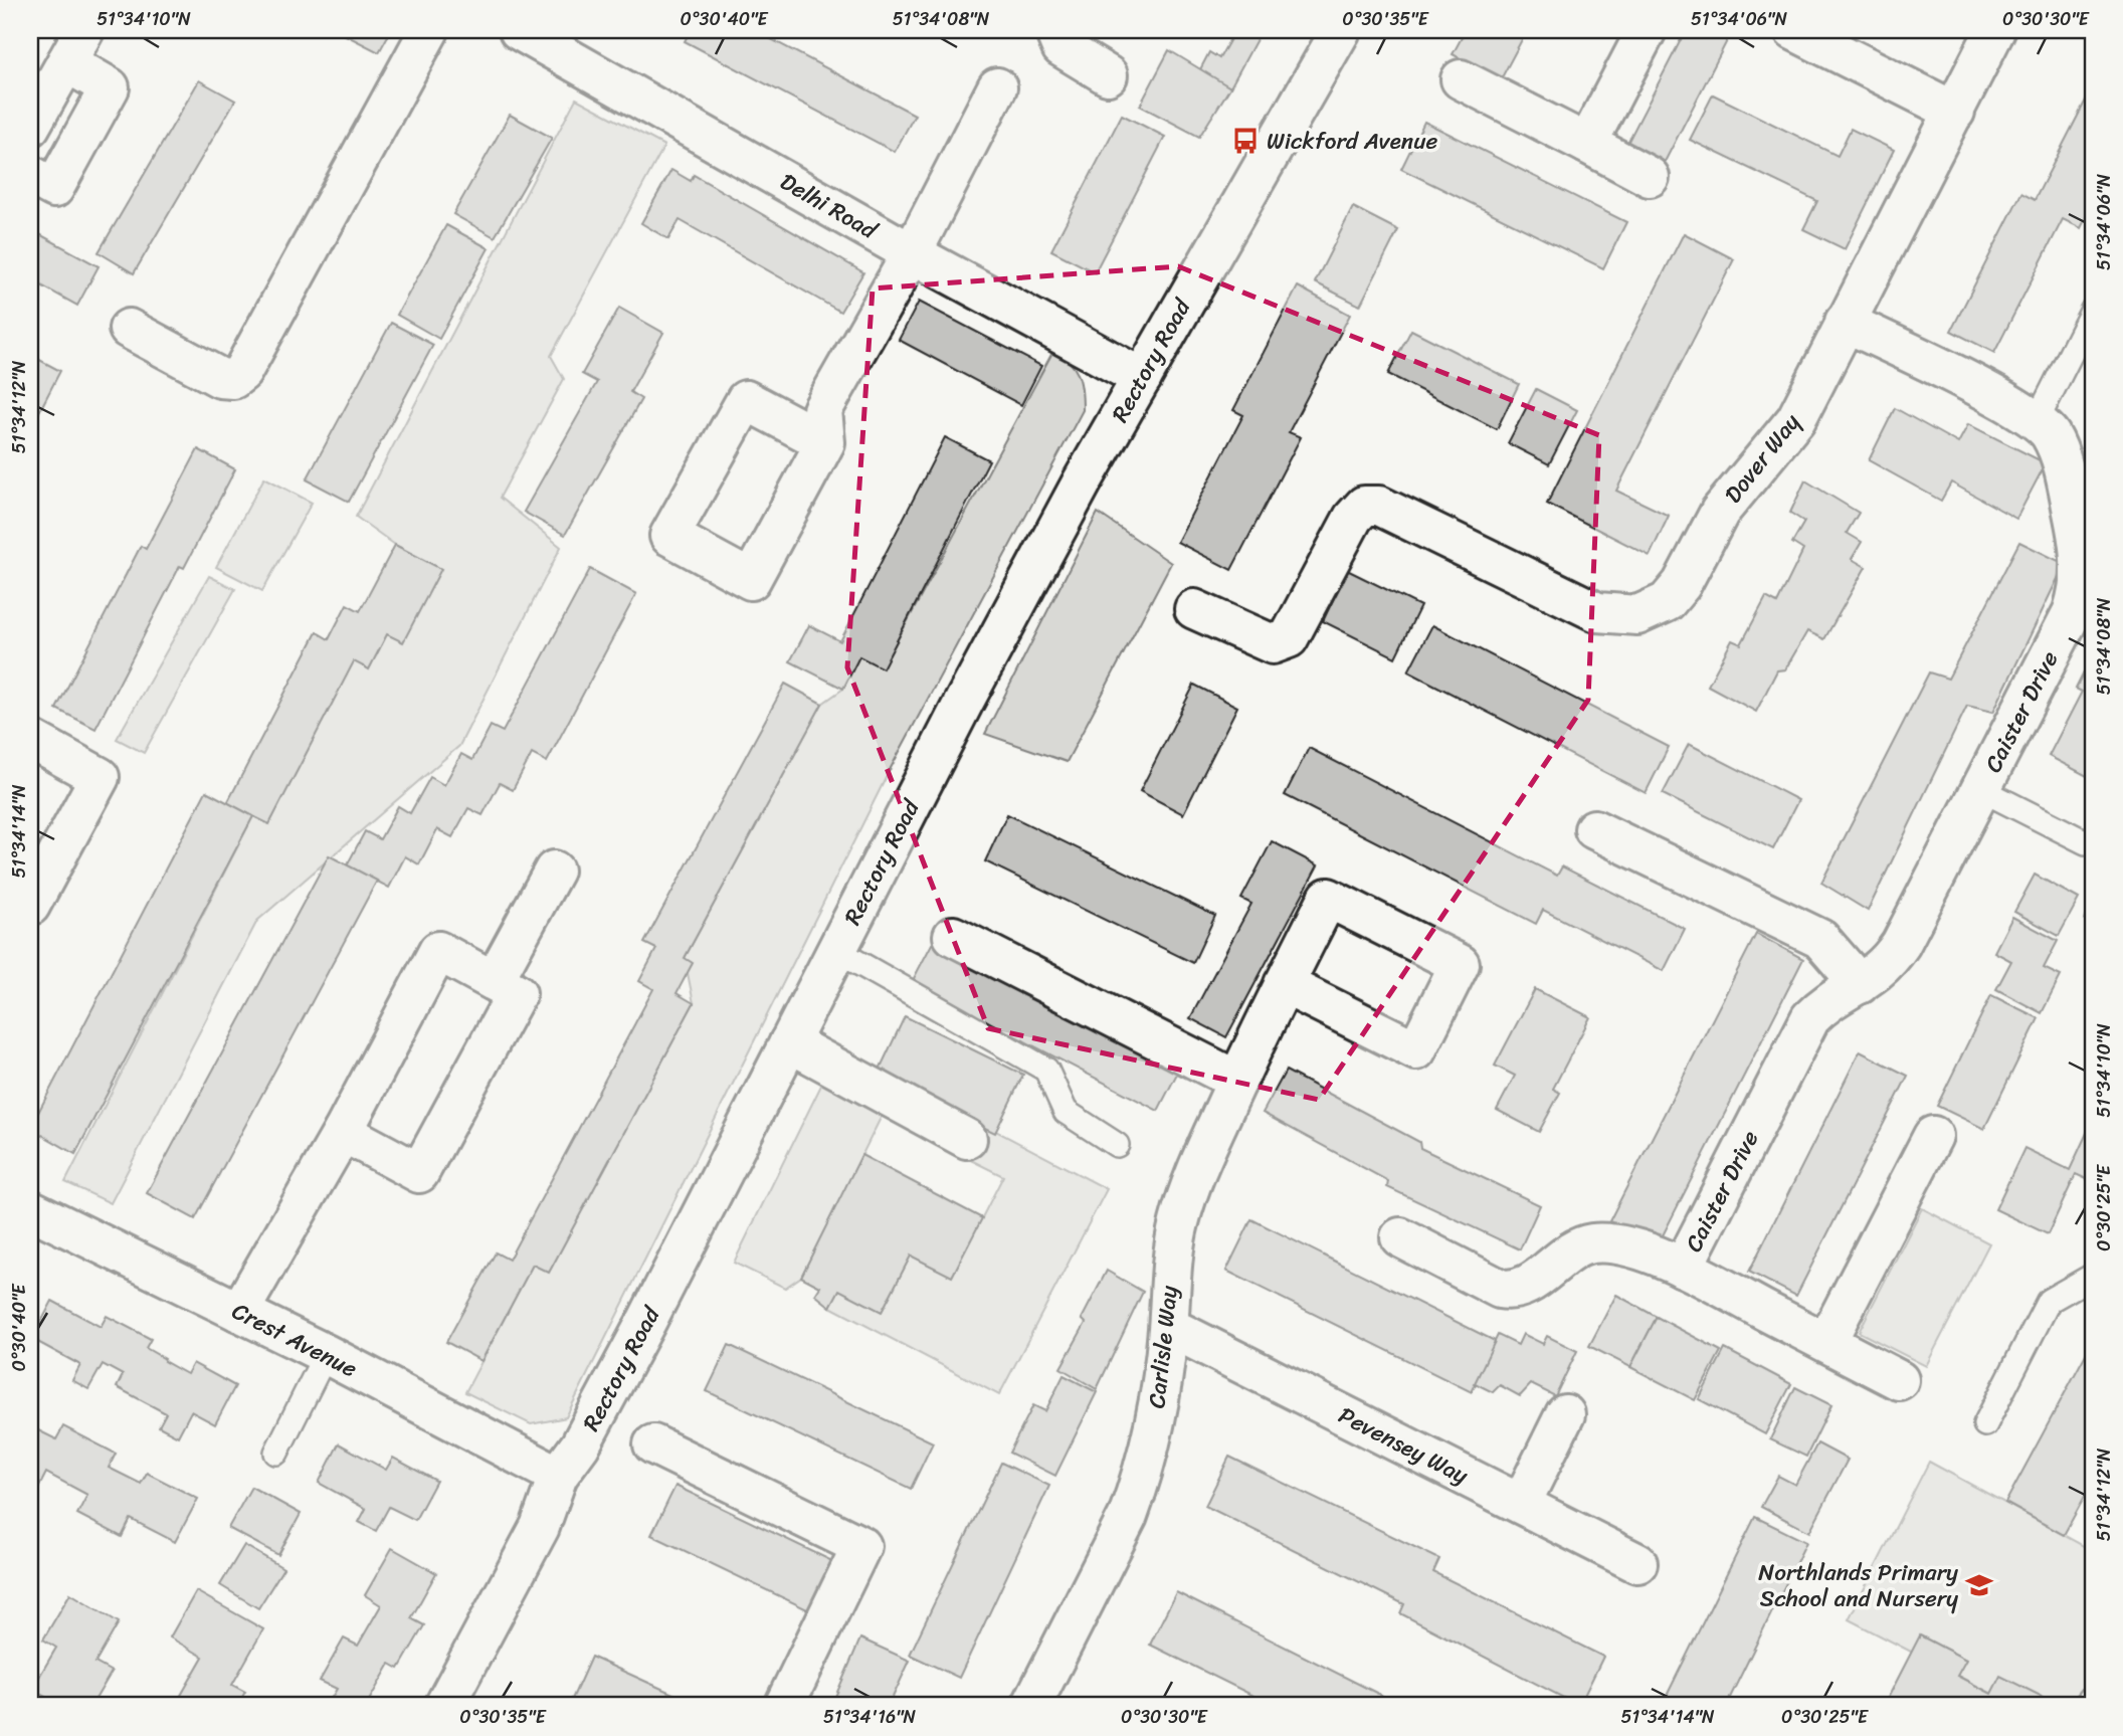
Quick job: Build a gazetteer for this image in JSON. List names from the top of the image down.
{
  "streets": {
    "street": [
      "Delhi Road",
      "Rectory Road",
      "Dover Way",
      "Caister Drive",
      "Crest Avenue",
      "Carlisle Way",
      "Pevensey Way"
    ]
  },
  "crossings": [
    ["Delhi Road", "Rectory Road"],
    ["Rectory Road", "Crest Avenue"],
    ["Dover Way", "Caister Drive"],
    ["Carlisle Way", "Pevensey Way"]
  ],
  "places": {
    "bus stop": ["Wickford Avenue"],
    "school or university": ["Northlands Primary School and Nursery"]
  },
  "coordinates": [
    "51°34'10\"N",
    "0°30'40\"E",
    "51°34'08\"N",
    "0°30'35\"E",
    "51°34'06\"N",
    "0°30'30\"E",
    "51°34'12\"N",
    "51°34'14\"N",
    "0°30'25\"E",
    "51°34'16\"N"
  ]
}
